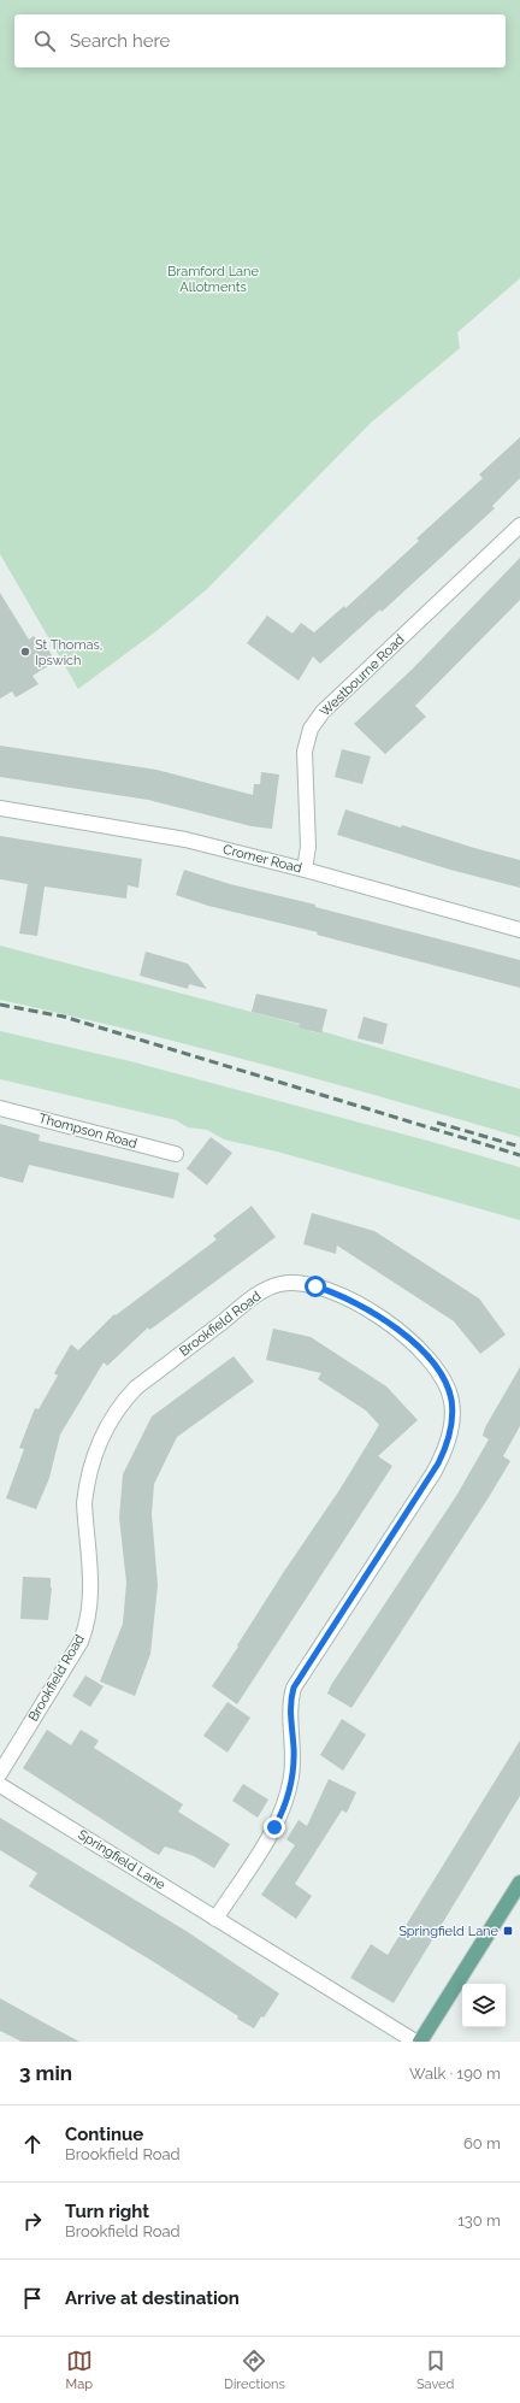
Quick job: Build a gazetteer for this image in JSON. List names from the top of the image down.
{
  "streets": {
    "street": [
      "Westbourne Road",
      "Cromer Road",
      "Thompson Road",
      "Brookfield Road",
      "Springfield Lane"
    ]
  },
  "crossings": [
    ["Westbourne Road", "Cromer Road"],
    ["Brookfield Road", "Springfield Lane"]
  ],
  "parks": ["Bramford Lane Allotments"],
  "places": {
    "other": ["St Thomas, Ipswich"],
    "transit": ["Springfield Lane"]
  },
  "page": {
    "search": "Search here",
    "heading": ["3 min", "Walk · 190 m"],
    "list": [
      ["Continue", "Brookfield Road", "60 m"],
      ["Turn right", "Brookfield Road", "130 m"],
      "Arrive at destination"
    ],
    "nav": ["Map", "Directions", "Saved"]
  }
}
